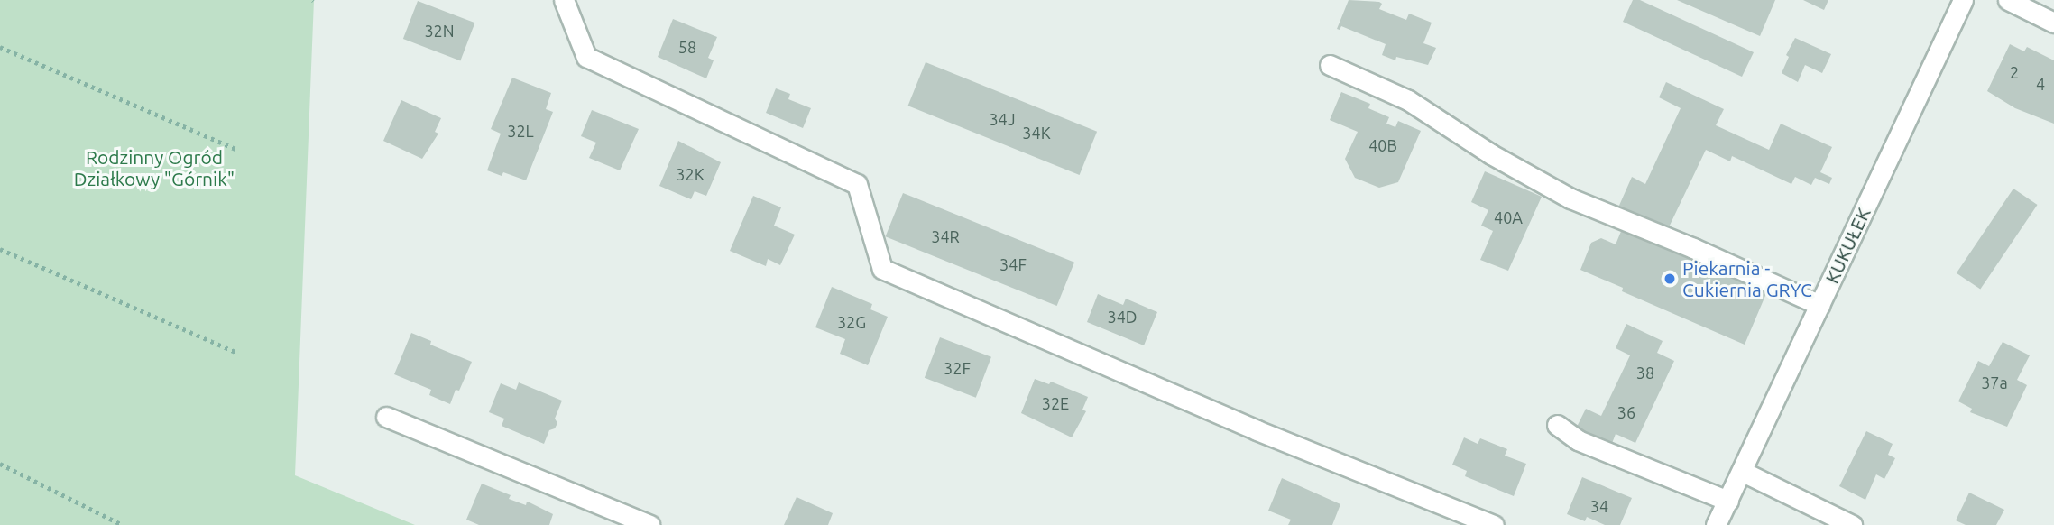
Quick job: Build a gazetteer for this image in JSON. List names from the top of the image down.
{
  "streets": {
    "street": ["KUKUŁEK"]
  },
  "parks": ["Rodzinny Ogród Działkowy \"Górnik\""],
  "places": ["Piekarnia - Cukiernia GRYC"],
  "house_numbers": [
    "32N",
    "58",
    "2",
    "4",
    "34J",
    "32L",
    "34K",
    "40B",
    "32K",
    "40A",
    "34R",
    "34F",
    "34D",
    "32G",
    "32F",
    "38",
    "37a",
    "32E",
    "36",
    "34"
  ]
}
